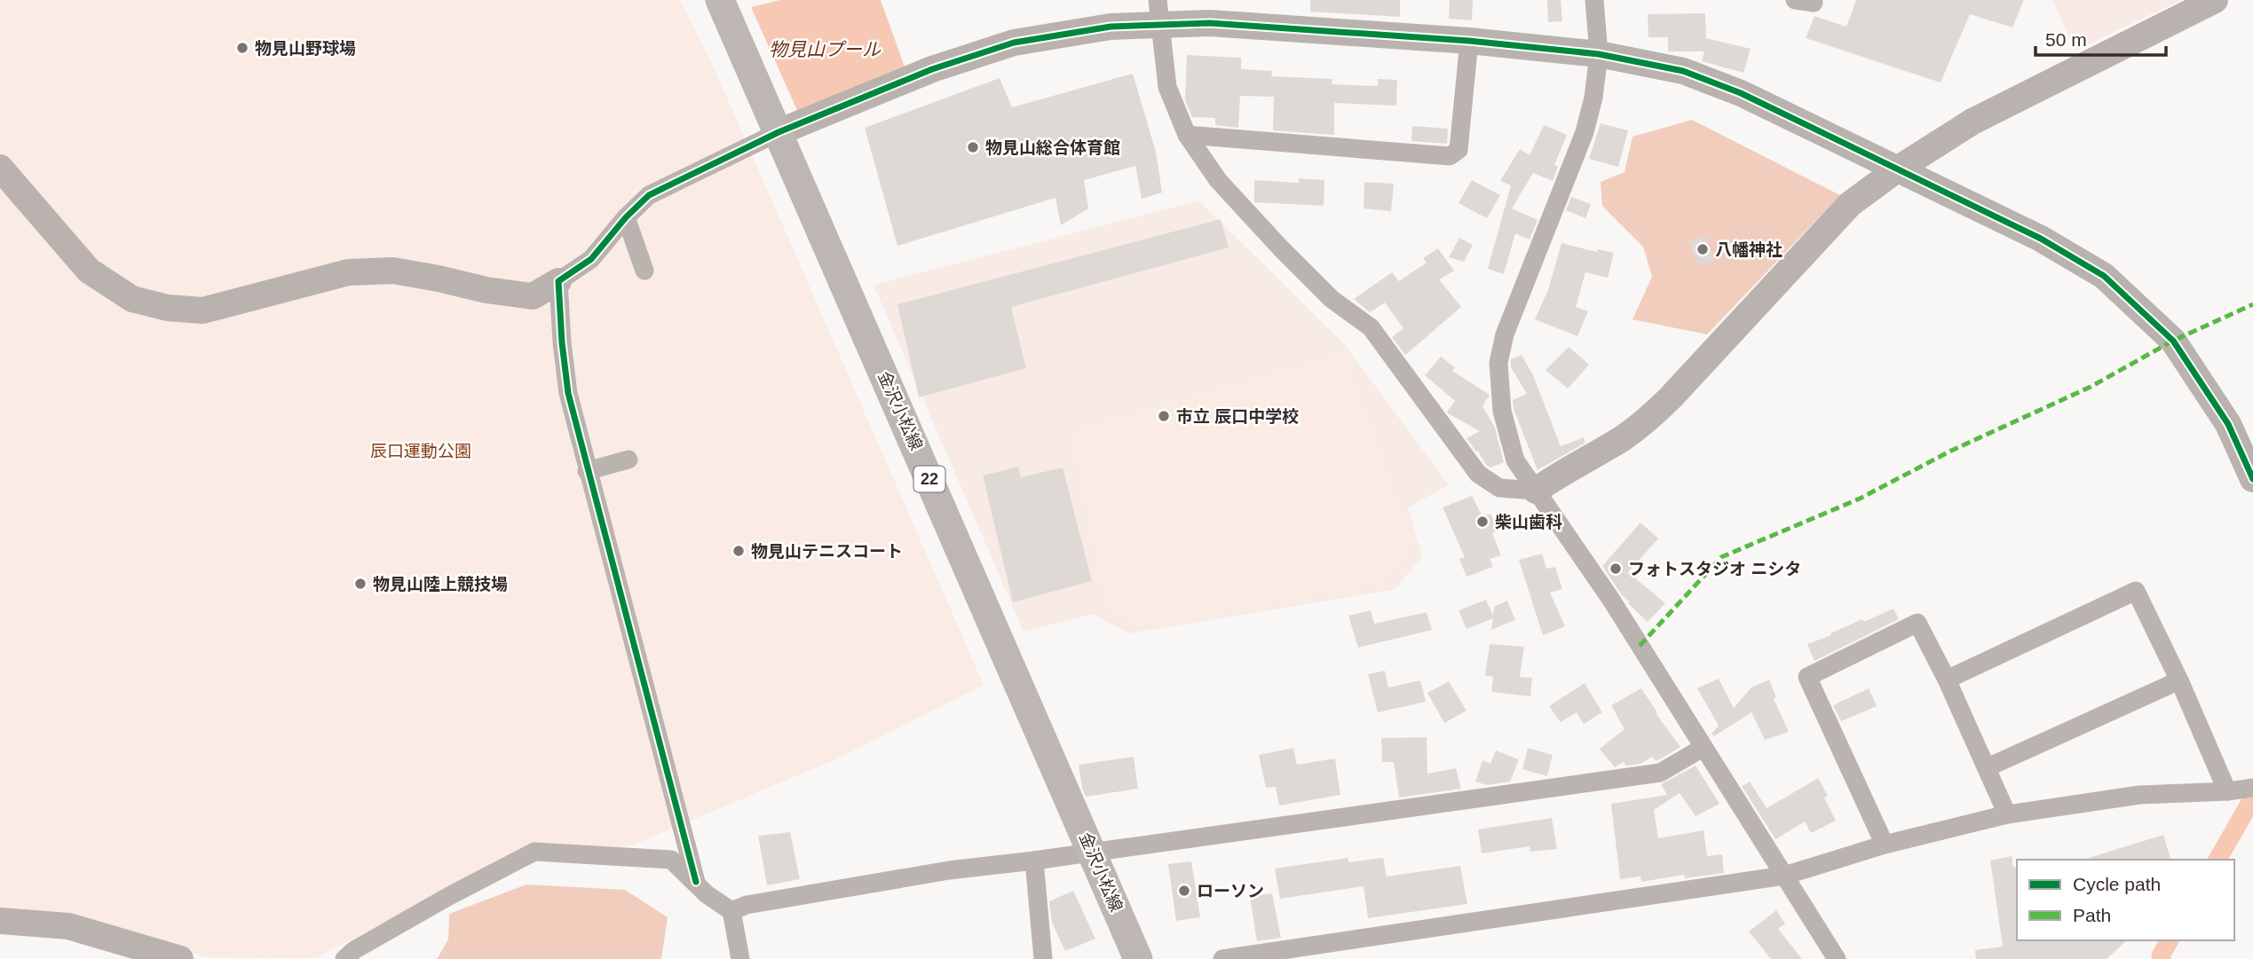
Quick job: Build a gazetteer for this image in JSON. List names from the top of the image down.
{
  "streets": {
    "main road": ["金沢小松線", "22"]
  },
  "water": ["物見山プール"],
  "parks": ["辰口運動公園"],
  "places": [
    "物見山野球場",
    "物見山総合体育館",
    "八幡神社",
    "市立 辰口中学校",
    "柴山歯科",
    "物見山テニスコート",
    "フォトスタジオ ニシタ",
    "物見山陸上競技場",
    "ローソン"
  ],
  "legend": ["Cycle path", "Path"],
  "scale_bar": "50 m"
}
